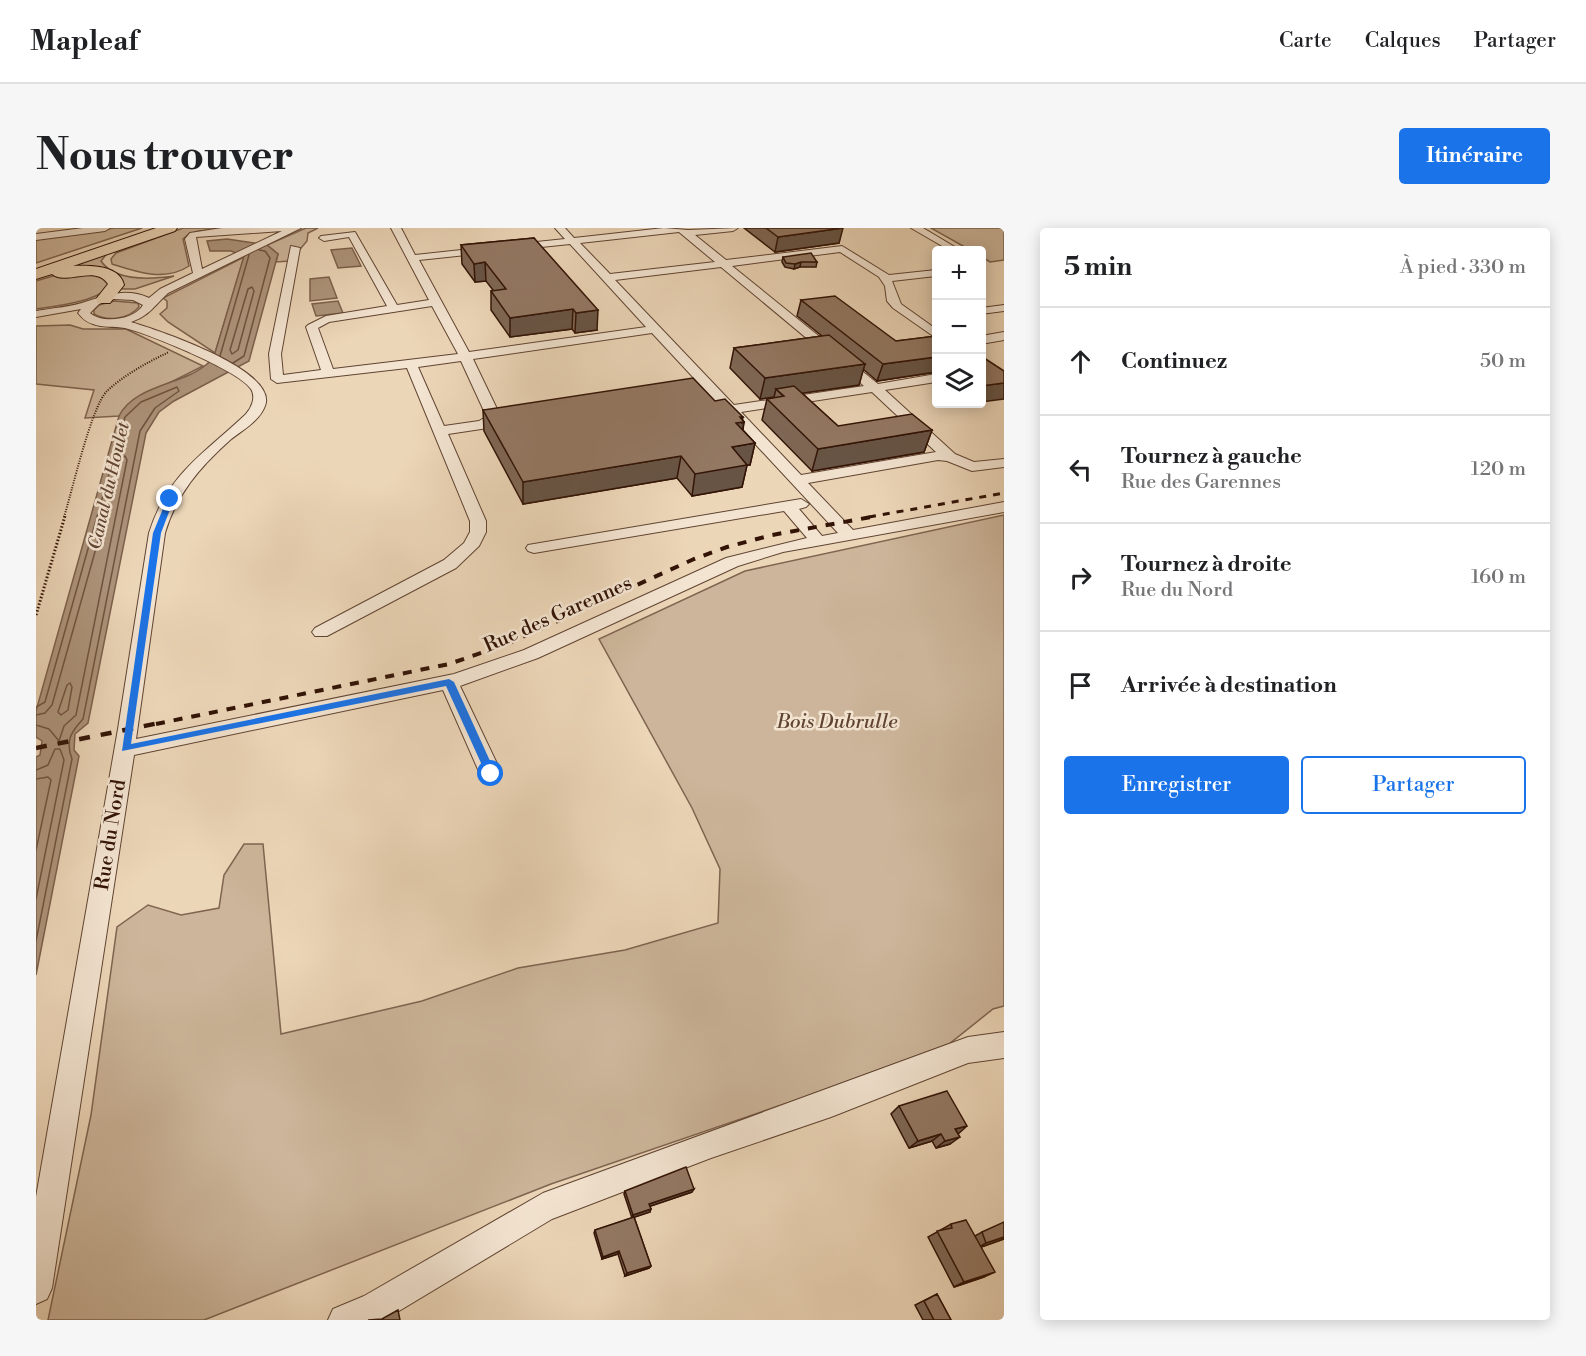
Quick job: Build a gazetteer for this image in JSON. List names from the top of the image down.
{
  "streets": {
    "street": ["Rue des Garennes", "Rue du Nord"]
  },
  "crossings": [
    ["Rue des Garennes", "Rue du Nord"]
  ],
  "water": ["Canal du Houlet"],
  "parks": ["Bois Dubrulle"],
  "page": {
    "header": "Mapleaf",
    "nav": ["Carte", "Calques", "Partager"],
    "buttons": [
      "Itinéraire",
      ["Enregistrer", "Partager"]
    ],
    "title": "Nous trouver",
    "heading": ["5 min", "À pied · 330 m"],
    "map_buttons": ["+", "−"],
    "list": [
      ["Continuez", "50 m"],
      ["Tournez à gauche", "Rue des Garennes", "120 m"],
      ["Tournez à droite", "Rue du Nord", "160 m"],
      "Arrivée à destination"
    ]
  }
}
